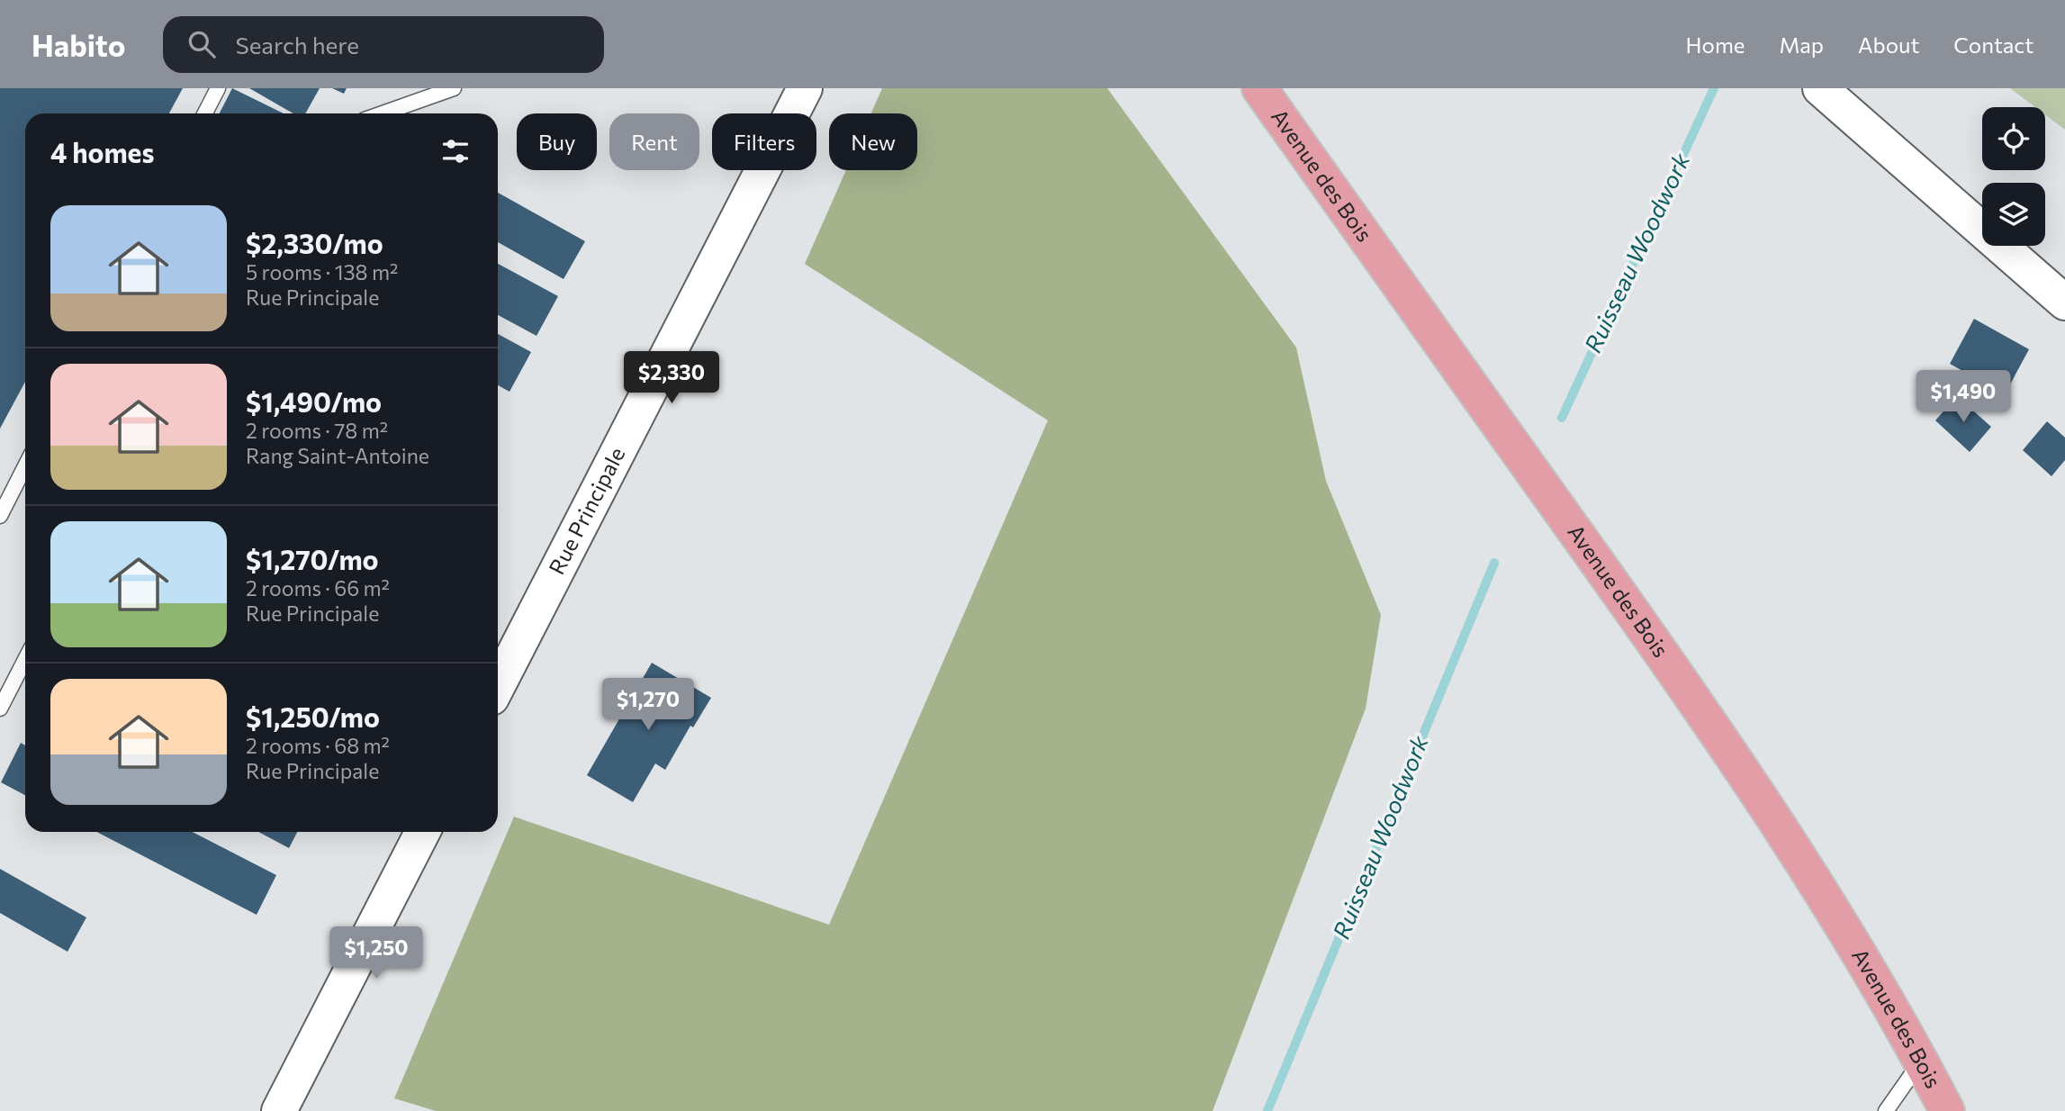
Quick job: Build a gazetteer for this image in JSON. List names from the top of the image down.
{
  "streets": {
    "main road": ["Avenue des Bois"],
    "street": ["Rue Principale"]
  },
  "water": ["Ruisseau Woodwork"],
  "page": {
    "header": "Habito",
    "search": "Search here",
    "nav": [
      "Home",
      "Map",
      "About",
      "Contact"
    ],
    "chip": [
      "Buy",
      "Rent",
      "Filters",
      "New"
    ],
    "heading": "4 homes",
    "list": [
      {
        "name": "$2,330/mo",
        "note": "5 rooms · 138 m² · Rue Principale"
      },
      {
        "name": "$1,490/mo",
        "note": "2 rooms · 78 m² · Rang Saint-Antoine"
      },
      {
        "name": "$1,270/mo",
        "note": "2 rooms · 66 m² · Rue Principale"
      },
      {
        "name": "$1,250/mo",
        "note": "2 rooms · 68 m² · Rue Principale"
      }
    ],
    "price": [
      "$2,330",
      "$1,490",
      "$1,270",
      "$1,250"
    ]
  }
}
